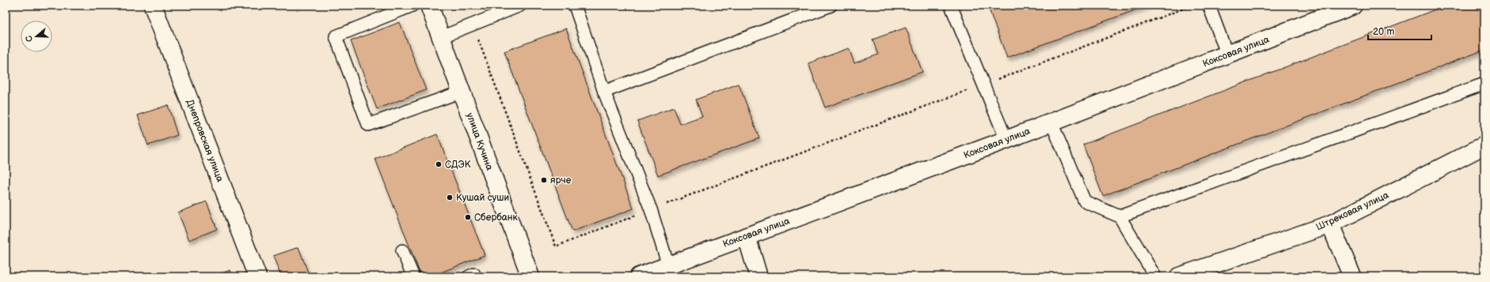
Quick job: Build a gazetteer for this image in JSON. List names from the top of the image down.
{
  "streets": {
    "main road": [
      "Коксовая улица",
      "Днепровская улица",
      "улица Кучина",
      "Штрековая улица"
    ]
  },
  "places": [
    "СДЭК",
    "ярче",
    "Кушай суши",
    "Сбербанк"
  ],
  "scale_bar": "20 m",
  "north": "left"
}
